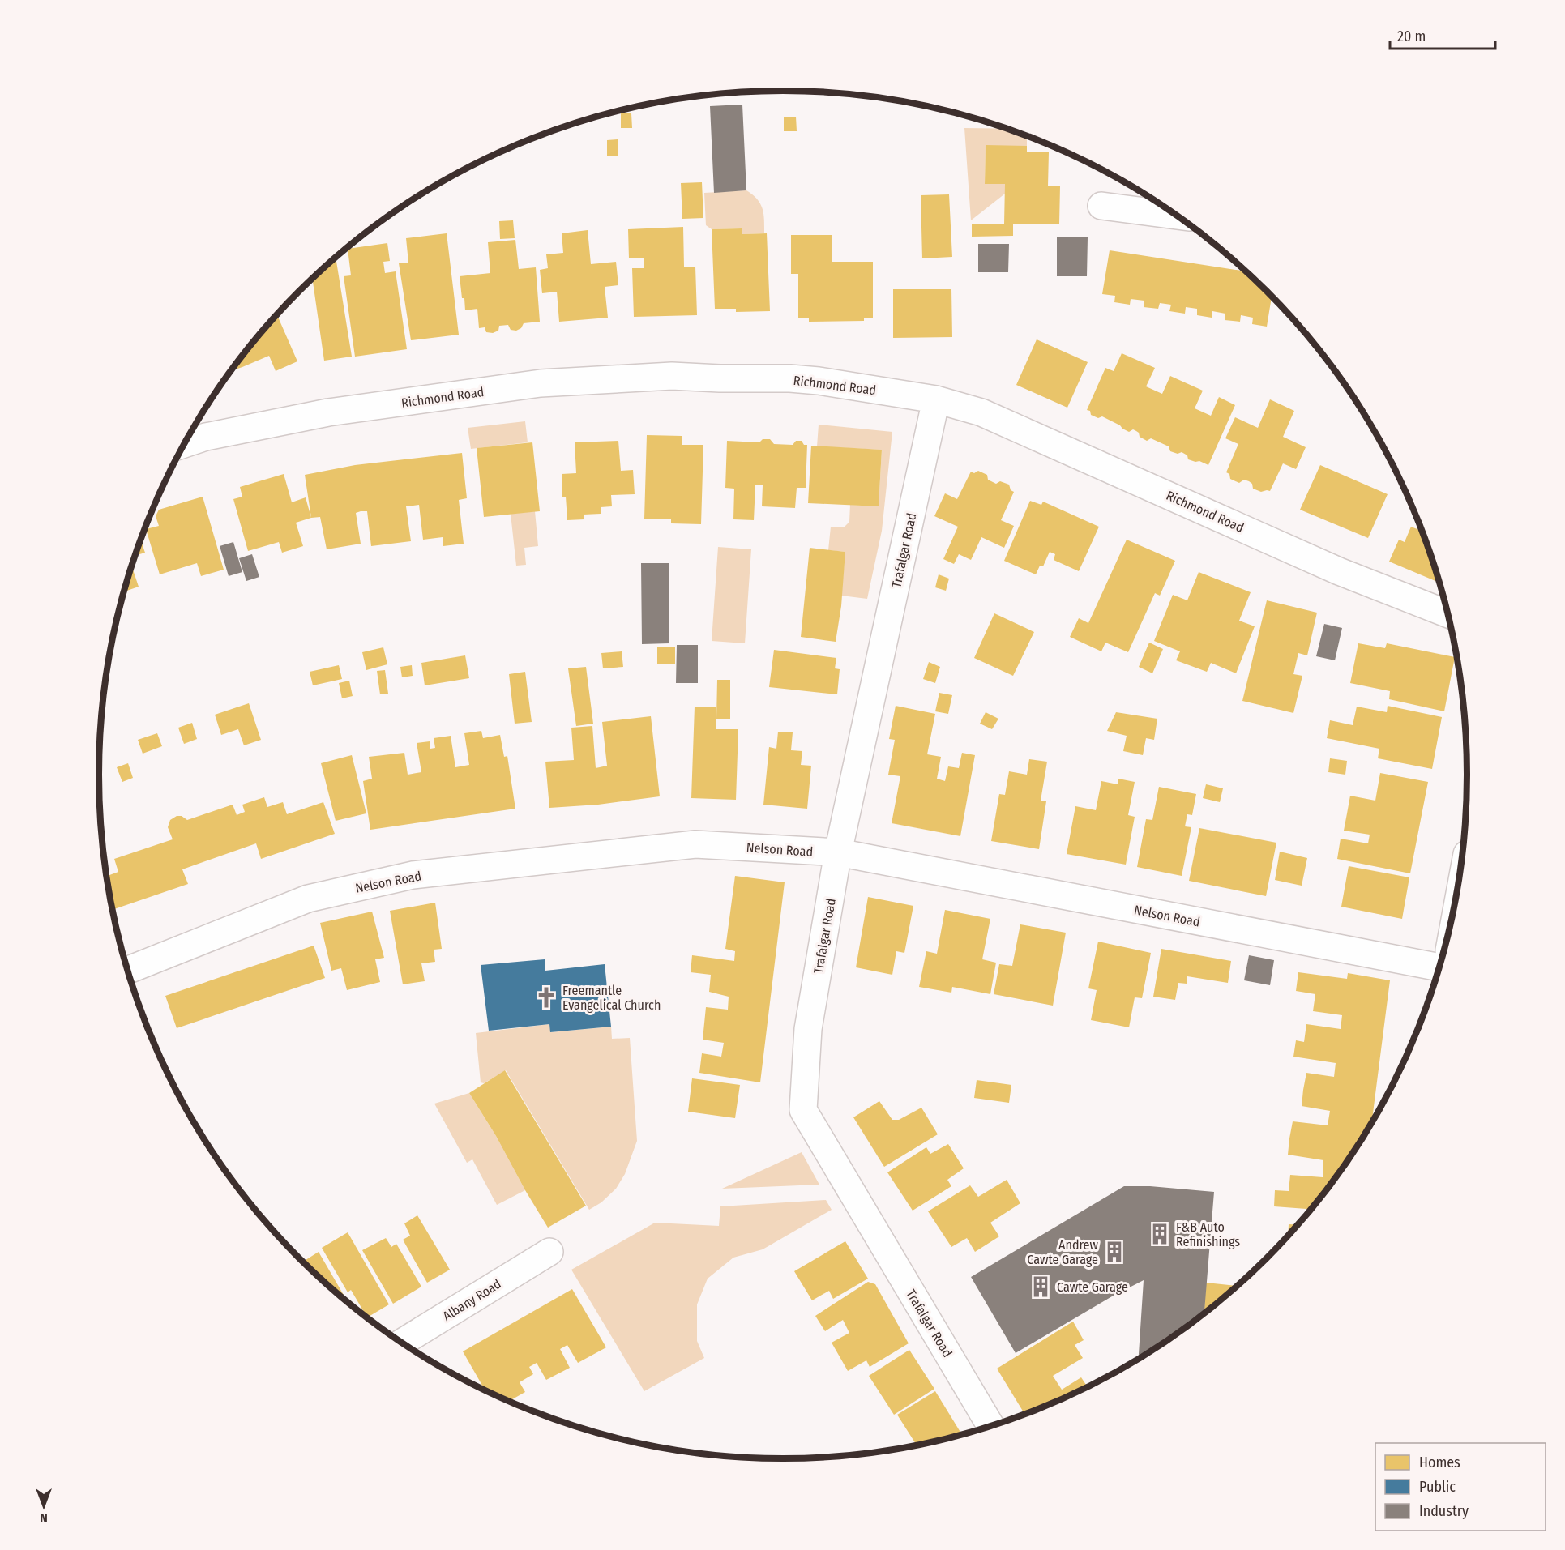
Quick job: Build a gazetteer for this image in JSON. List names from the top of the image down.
{
  "streets": {
    "street": [
      "Richmond Road",
      "Trafalgar Road",
      "Nelson Road",
      "Albany Road"
    ]
  },
  "crossings": [
    ["Richmond Road", "Trafalgar Road"],
    ["Trafalgar Road", "Nelson Road"]
  ],
  "places": {
    "church": ["Freemantle Evangelical Church"],
    "building": ["F&B Auto Refinishings", "Andrew Cawte Garage", "Cawte Garage"]
  },
  "legend": ["Homes", "Public", "Industry"],
  "scale_bar": "20 m",
  "north": "bottom"
}
